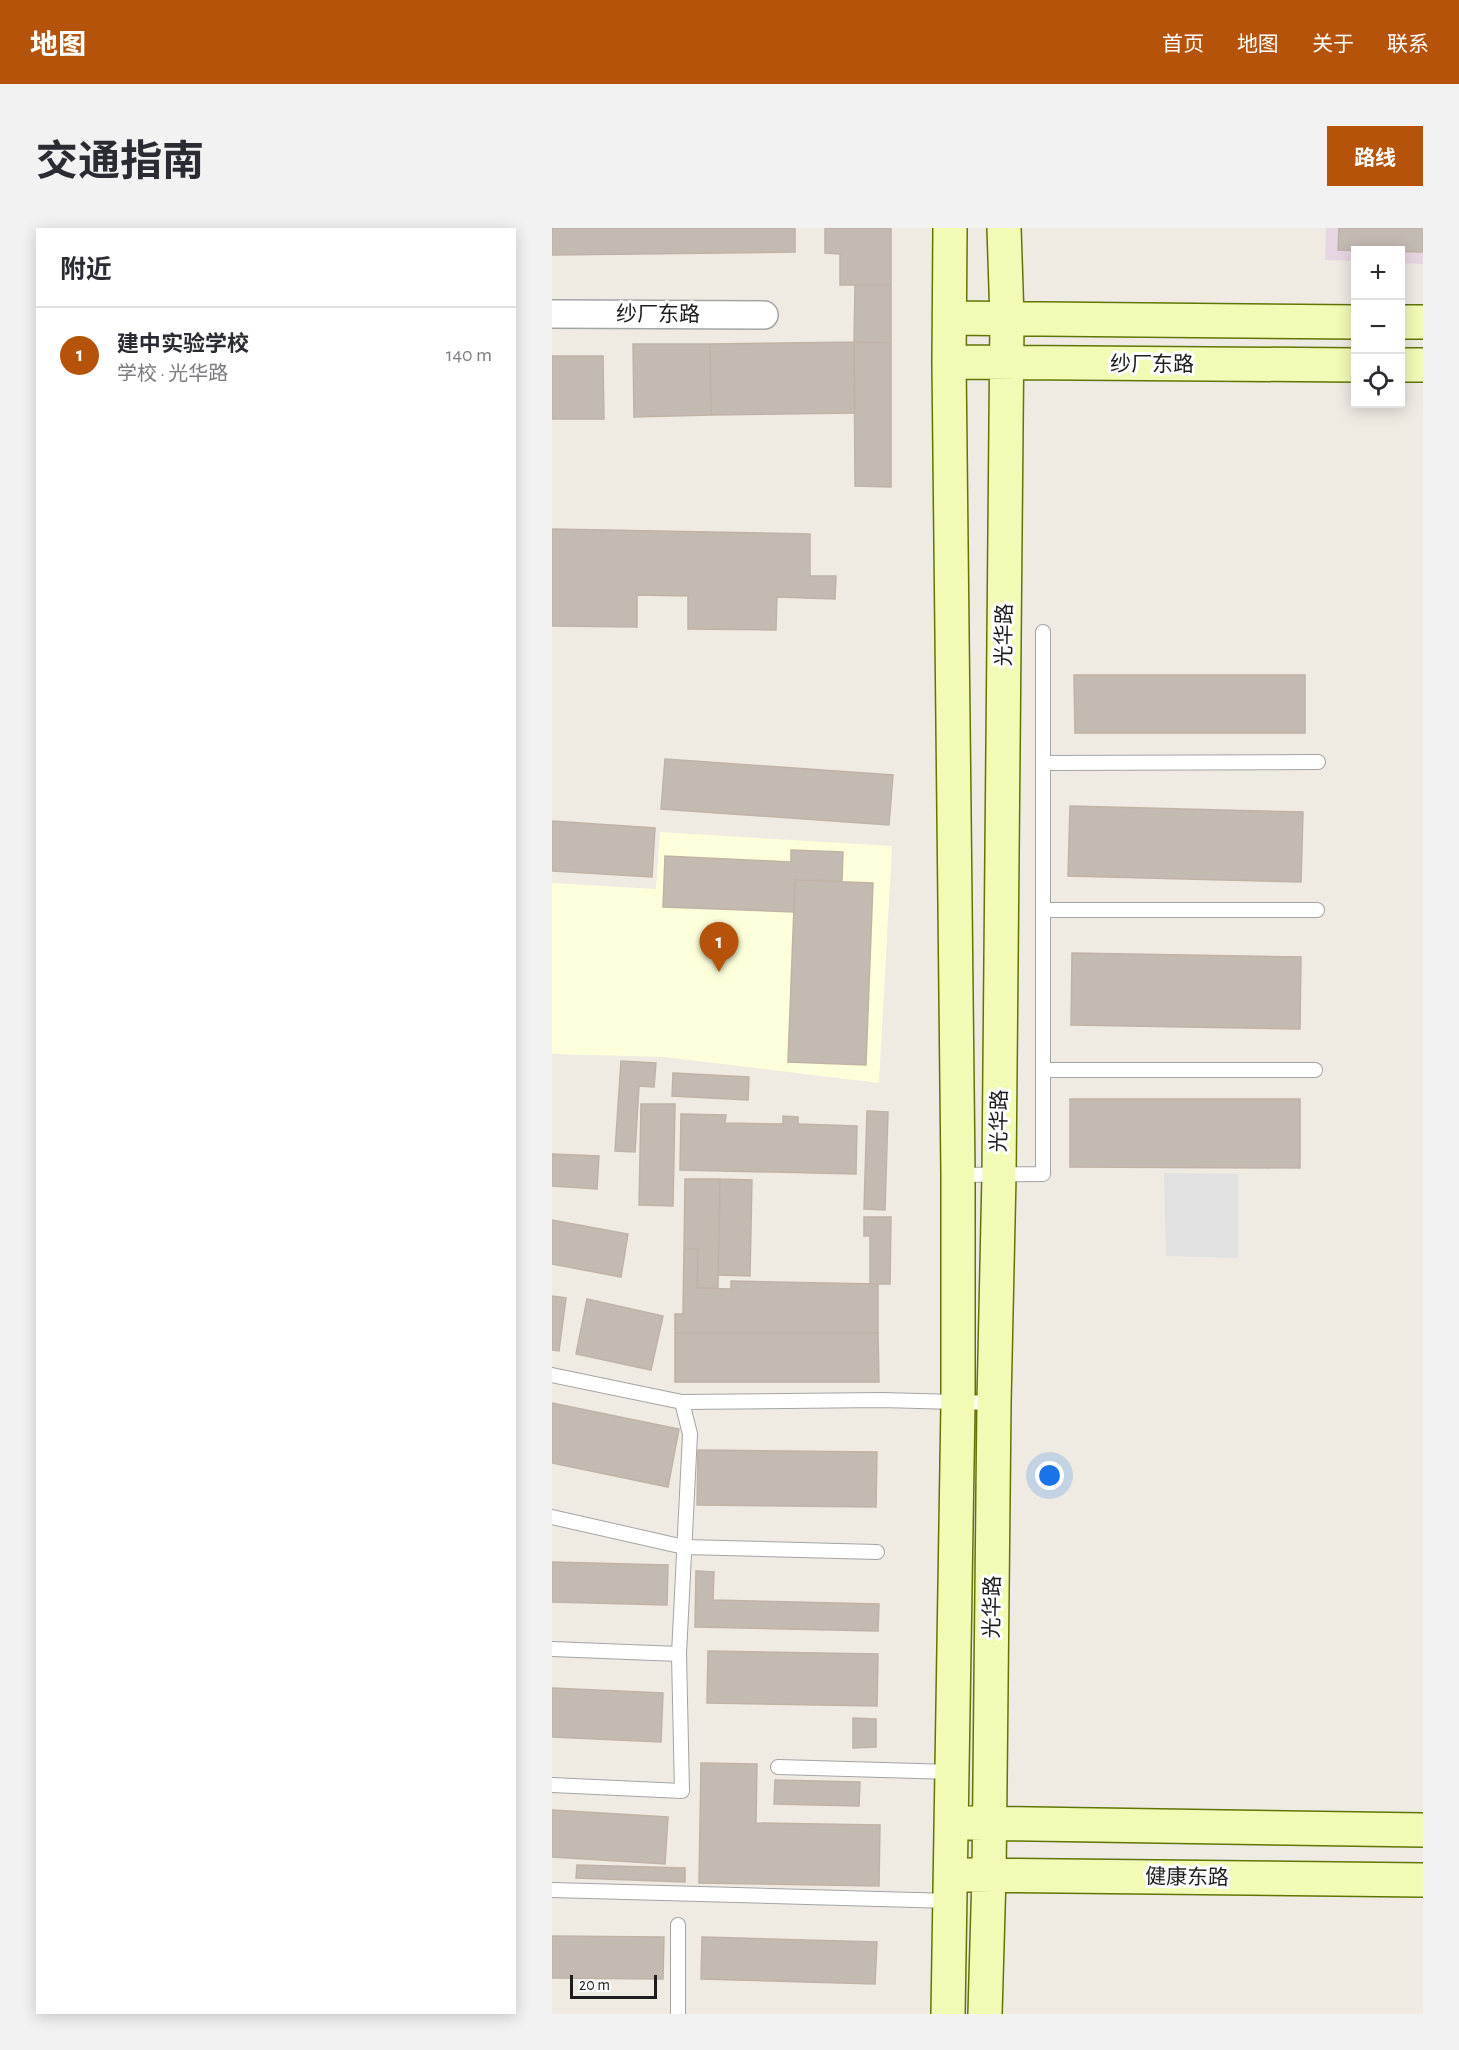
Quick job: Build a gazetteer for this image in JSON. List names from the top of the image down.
{
  "streets": {
    "main road": ["纱厂东路", "光华路", "健康东路"]
  },
  "crossings": [
    ["纱厂东路", "光华路"],
    ["光华路", "健康东路"]
  ],
  "scale_bar": "20 m",
  "page": {
    "header": "地图",
    "nav": [
      "首页",
      "地图",
      "关于",
      "联系"
    ],
    "title": "交通指南",
    "buttons": "路线",
    "heading": "附近",
    "map_buttons": ["+", "−"],
    "list": [
      {
        "mark": "1",
        "name": "建中实验学校",
        "note": "学校 · 光华路",
        "value": "140 m"
      }
    ],
    "pins": "1",
    "scale": "20 m"
  }
}
